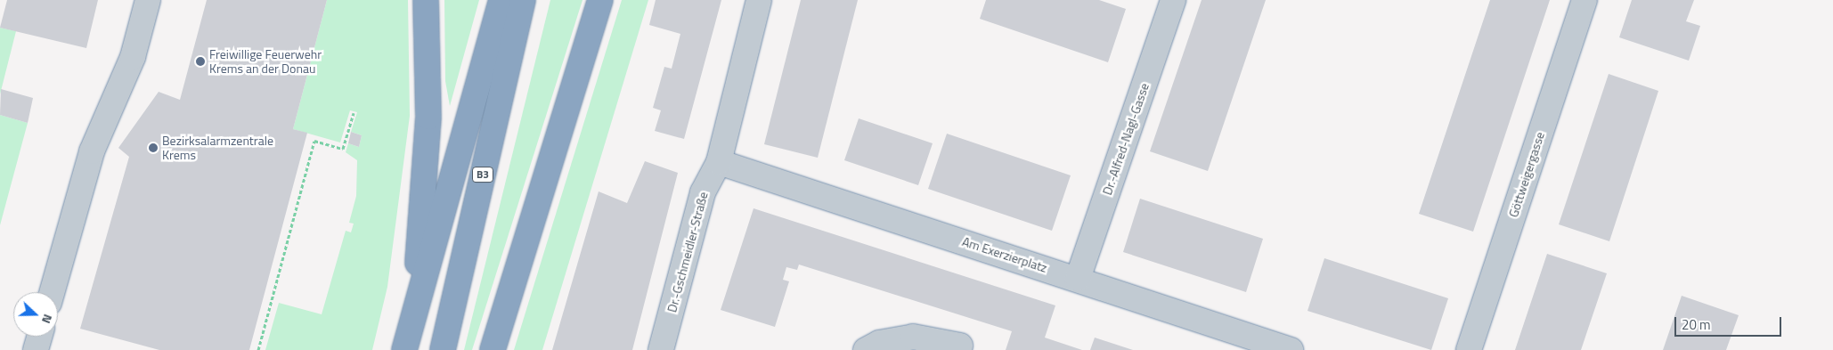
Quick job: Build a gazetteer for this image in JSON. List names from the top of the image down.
{
  "streets": {
    "highway": ["B3"],
    "street": [
      "Dr.-Alfred-Nagl-Gasse",
      "Göttweigergasse",
      "Dr.-Gschmeidler-Straße",
      "Am Exerzierplatz"
    ]
  },
  "crossings": [
    ["Dr.-Alfred-Nagl-Gasse", "Am Exerzierplatz"],
    ["Dr.-Gschmeidler-Straße", "Am Exerzierplatz"]
  ],
  "places": ["Freiwillige Feuerwehr Krems an der Donau", "Bezirksalarmzentrale Krems"],
  "scale_bar": "20 m",
  "north": "right"
}
